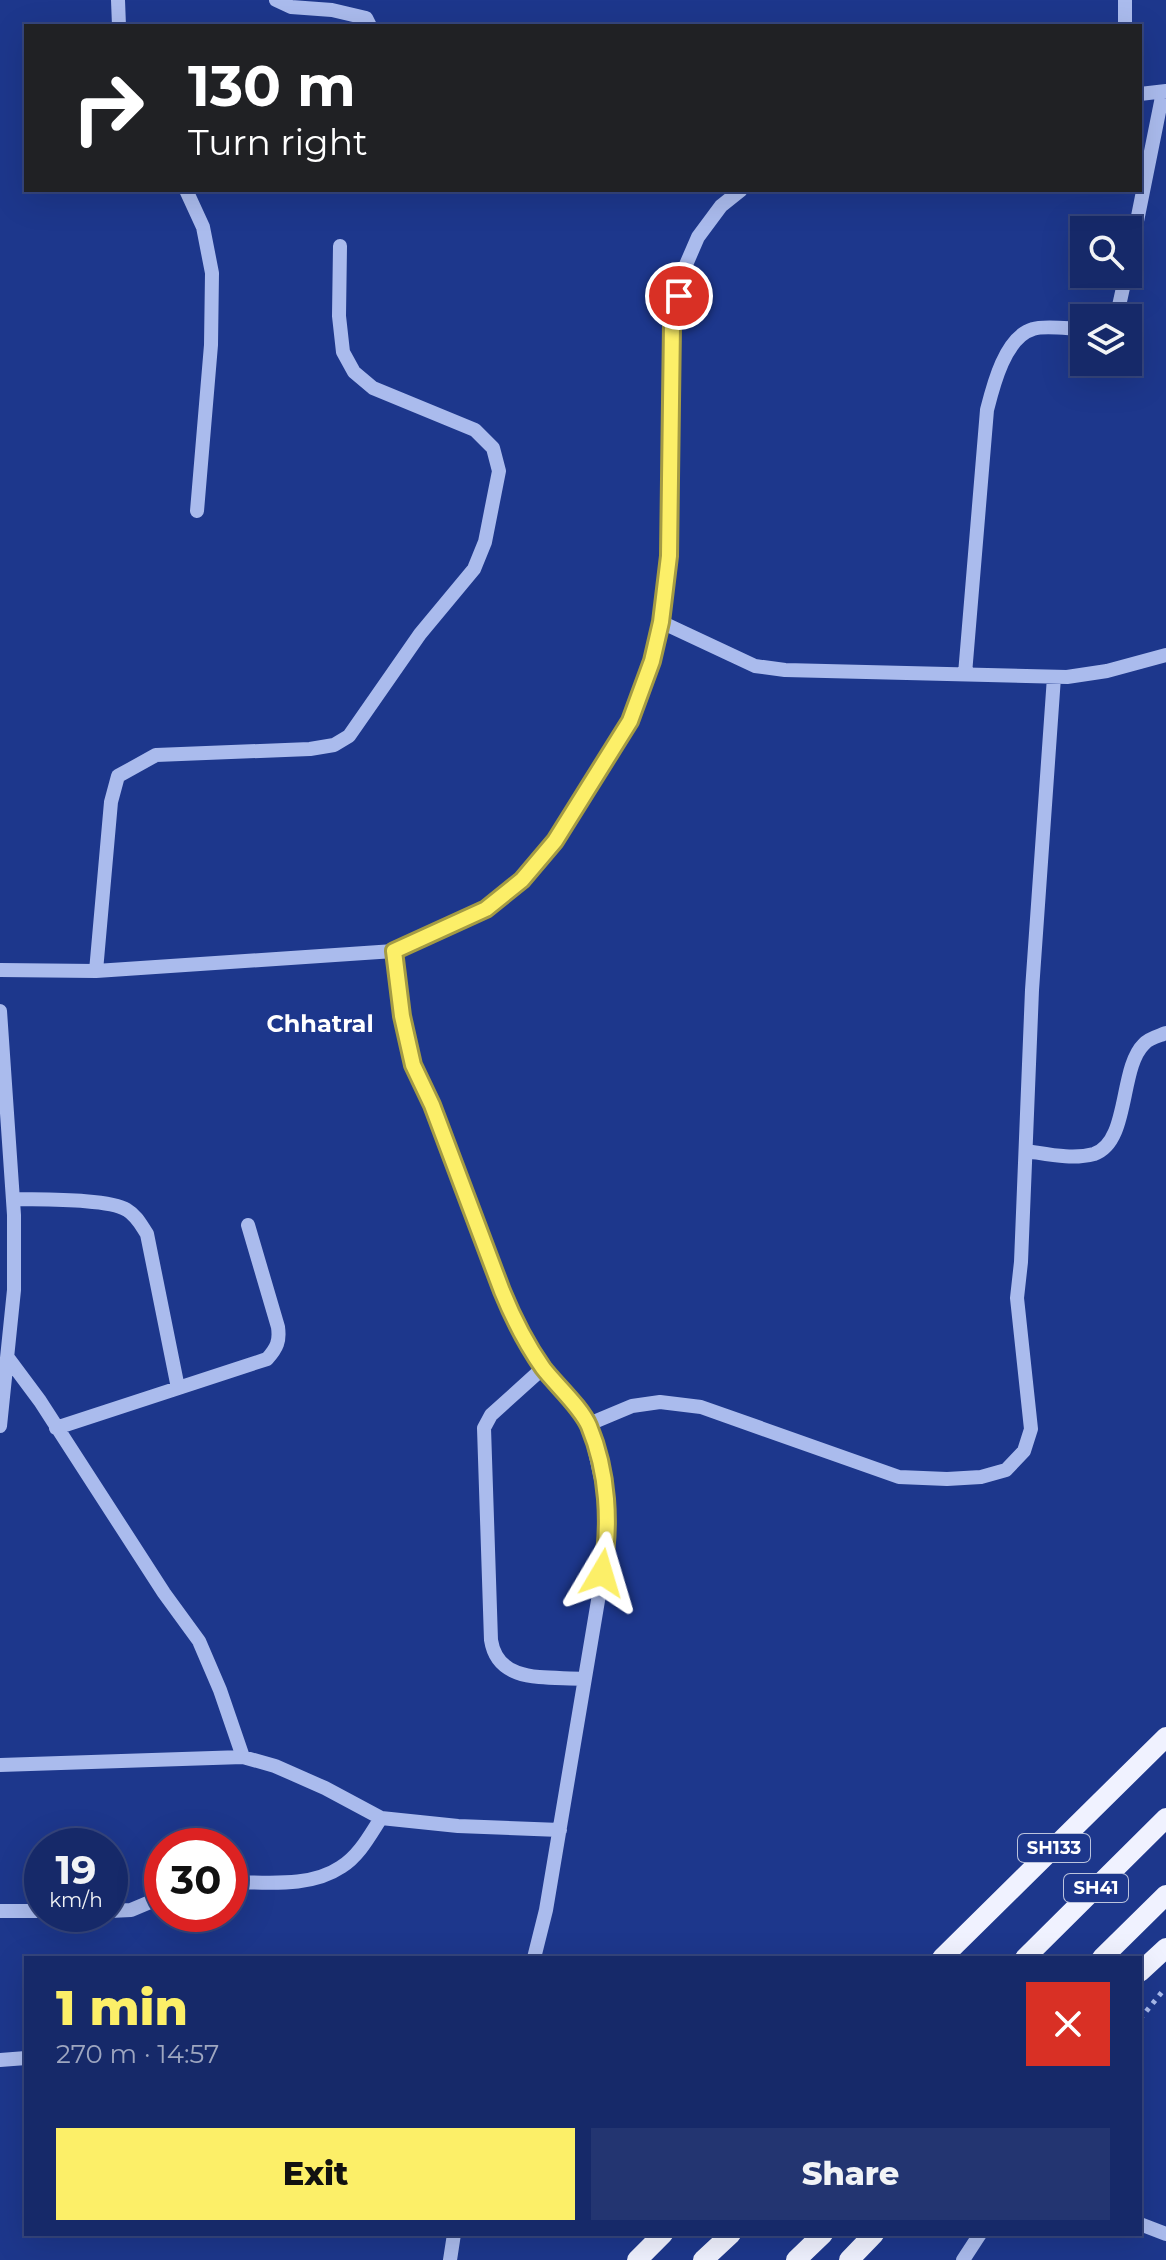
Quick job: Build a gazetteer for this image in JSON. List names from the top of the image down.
{
  "streets": {
    "main road": ["SH133", "SH41"]
  },
  "districts": ["Chhatral"],
  "page": {
    "turn": ["130 m", "Turn right"],
    "speed": "19 km/h",
    "limit": "30",
    "heading": ["1 min", "270 m · 14:57"],
    "buttons": ["Exit", "Share"]
  }
}
